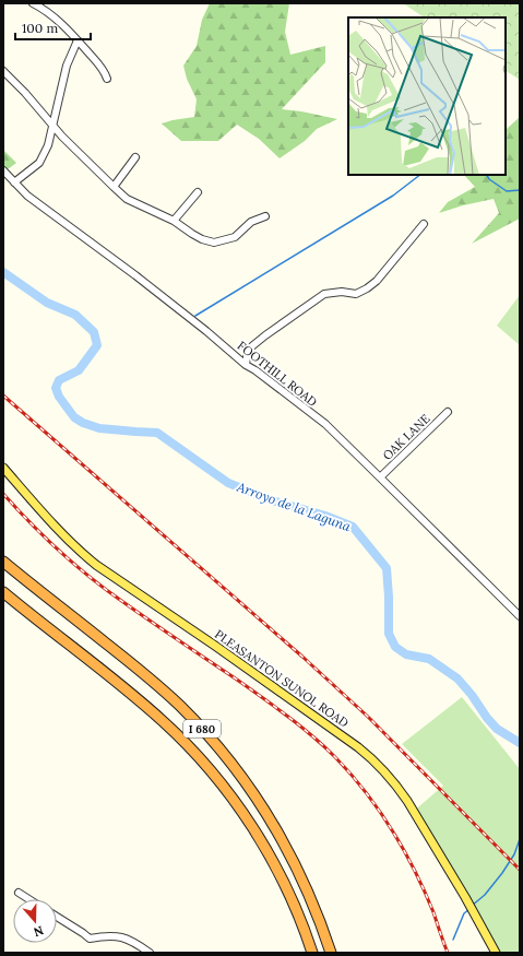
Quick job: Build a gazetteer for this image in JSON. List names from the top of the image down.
{
  "streets": {
    "highway": ["I 680"],
    "main road": ["PLEASANTON SUNOL ROAD"],
    "street": ["FOOTHILL ROAD", "OAK LANE"]
  },
  "crossings": [
    ["FOOTHILL ROAD", "OAK LANE"]
  ],
  "water": ["Arroyo de la Laguna"],
  "scale_bar": "100 m",
  "north": "bottom"
}
